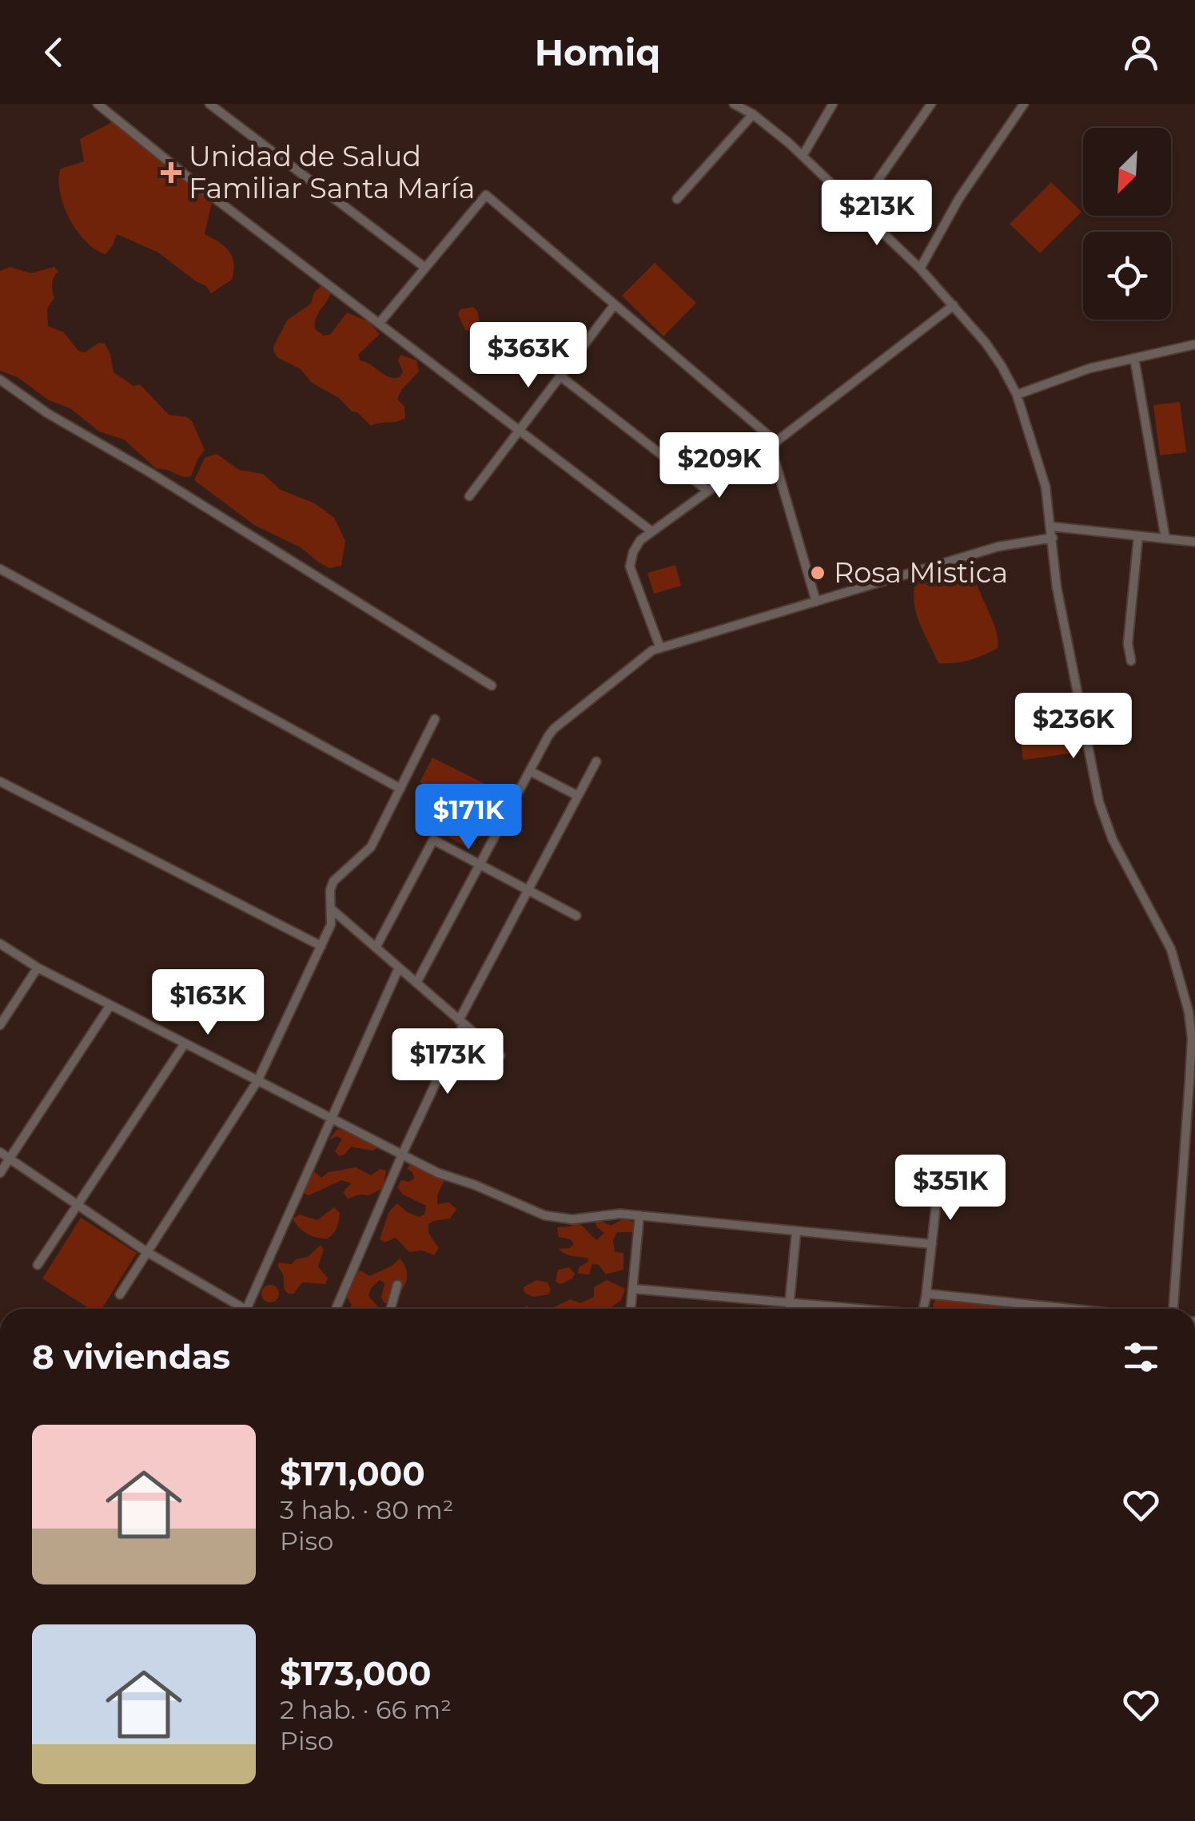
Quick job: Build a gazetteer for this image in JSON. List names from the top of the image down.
{
  "places": {
    "health": ["Unidad de Salud Familiar Santa María"],
    "other": ["Rosa Mistica"]
  },
  "north": "bottom left",
  "page": {
    "header": "Homiq",
    "price": [
      "$213K",
      "$363K",
      "$209K",
      "$236K",
      "$171K",
      "$163K",
      "$173K",
      "$351K"
    ],
    "heading": "8 viviendas",
    "list": [
      {
        "name": "$171,000",
        "note": "3 hab. · 80 m² · Piso"
      },
      {
        "name": "$173,000",
        "note": "2 hab. · 66 m² · Piso"
      }
    ]
  }
}
